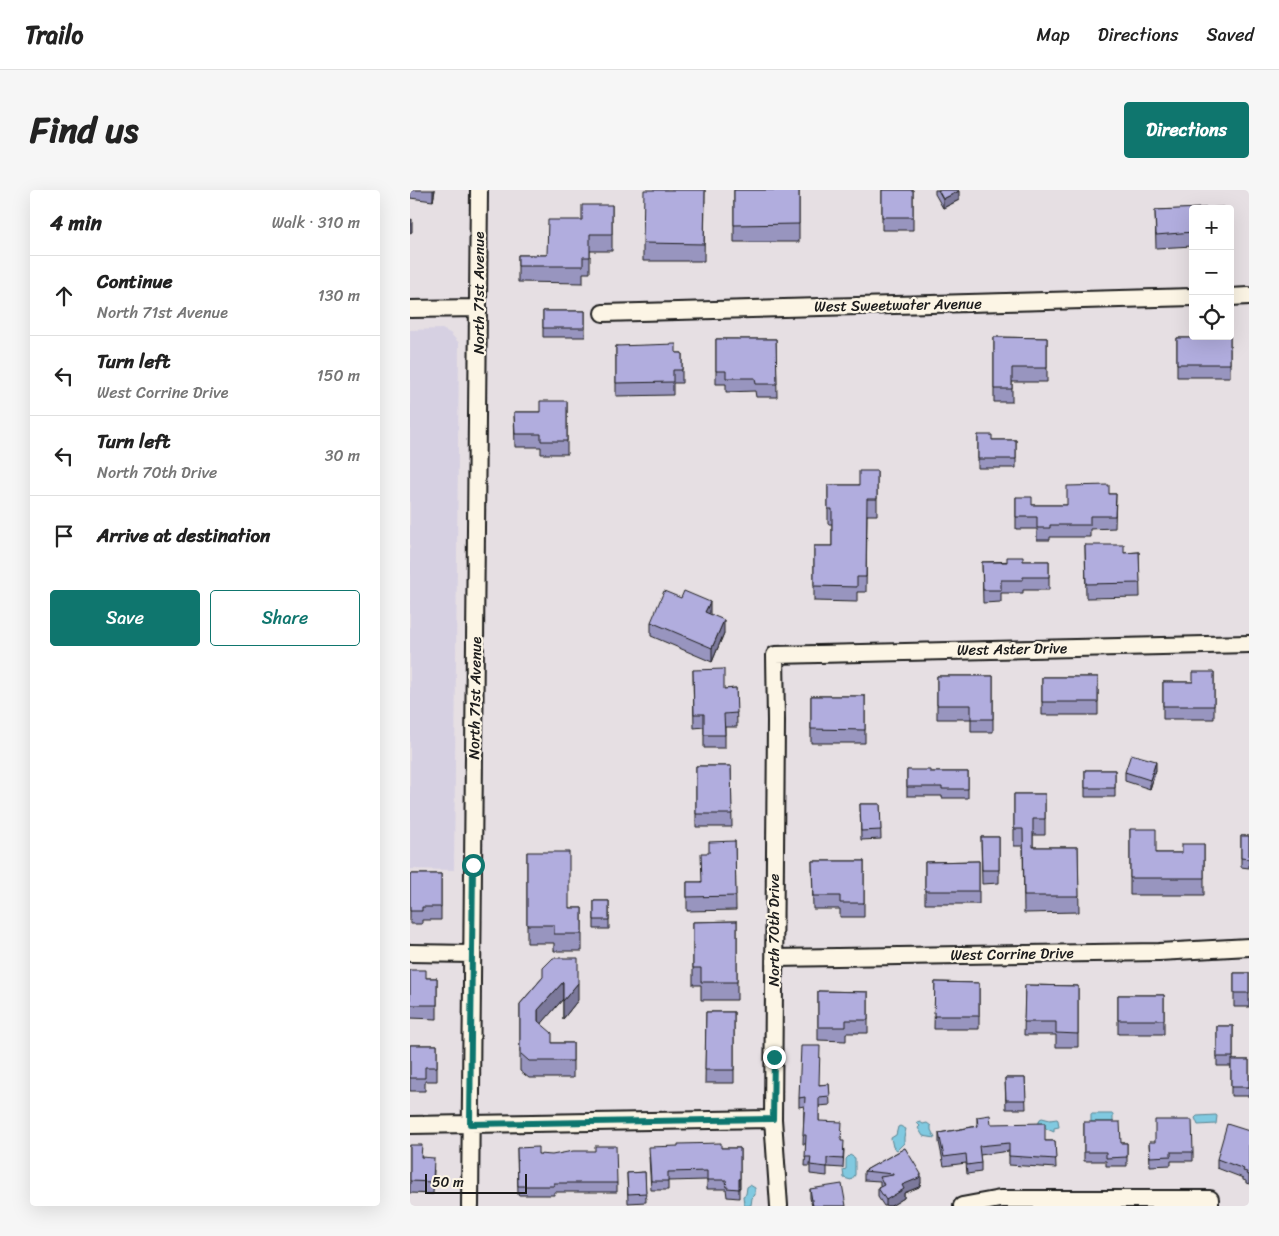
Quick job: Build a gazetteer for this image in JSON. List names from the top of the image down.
{
  "streets": {
    "street": [
      "North 71st Avenue",
      "West Sweetwater Avenue",
      "West Aster Drive",
      "North 70th Drive",
      "West Corrine Drive"
    ]
  },
  "crossings": [
    ["West Aster Drive", "North 70th Drive"],
    ["North 70th Drive", "West Corrine Drive"]
  ],
  "scale_bar": "50 m",
  "page": {
    "header": "Trailo",
    "nav": ["Map", "Directions", "Saved"],
    "title": "Find us",
    "buttons": [
      "Directions",
      ["Save", "Share"]
    ],
    "heading": ["4 min", "Walk · 310 m"],
    "map_buttons": ["+", "−"],
    "list": [
      ["Continue", "North 71st Avenue", "130 m"],
      ["Turn left", "West Corrine Drive", "150 m"],
      ["Turn left", "North 70th Drive", "30 m"],
      "Arrive at destination"
    ],
    "scale": "50 m"
  }
}
